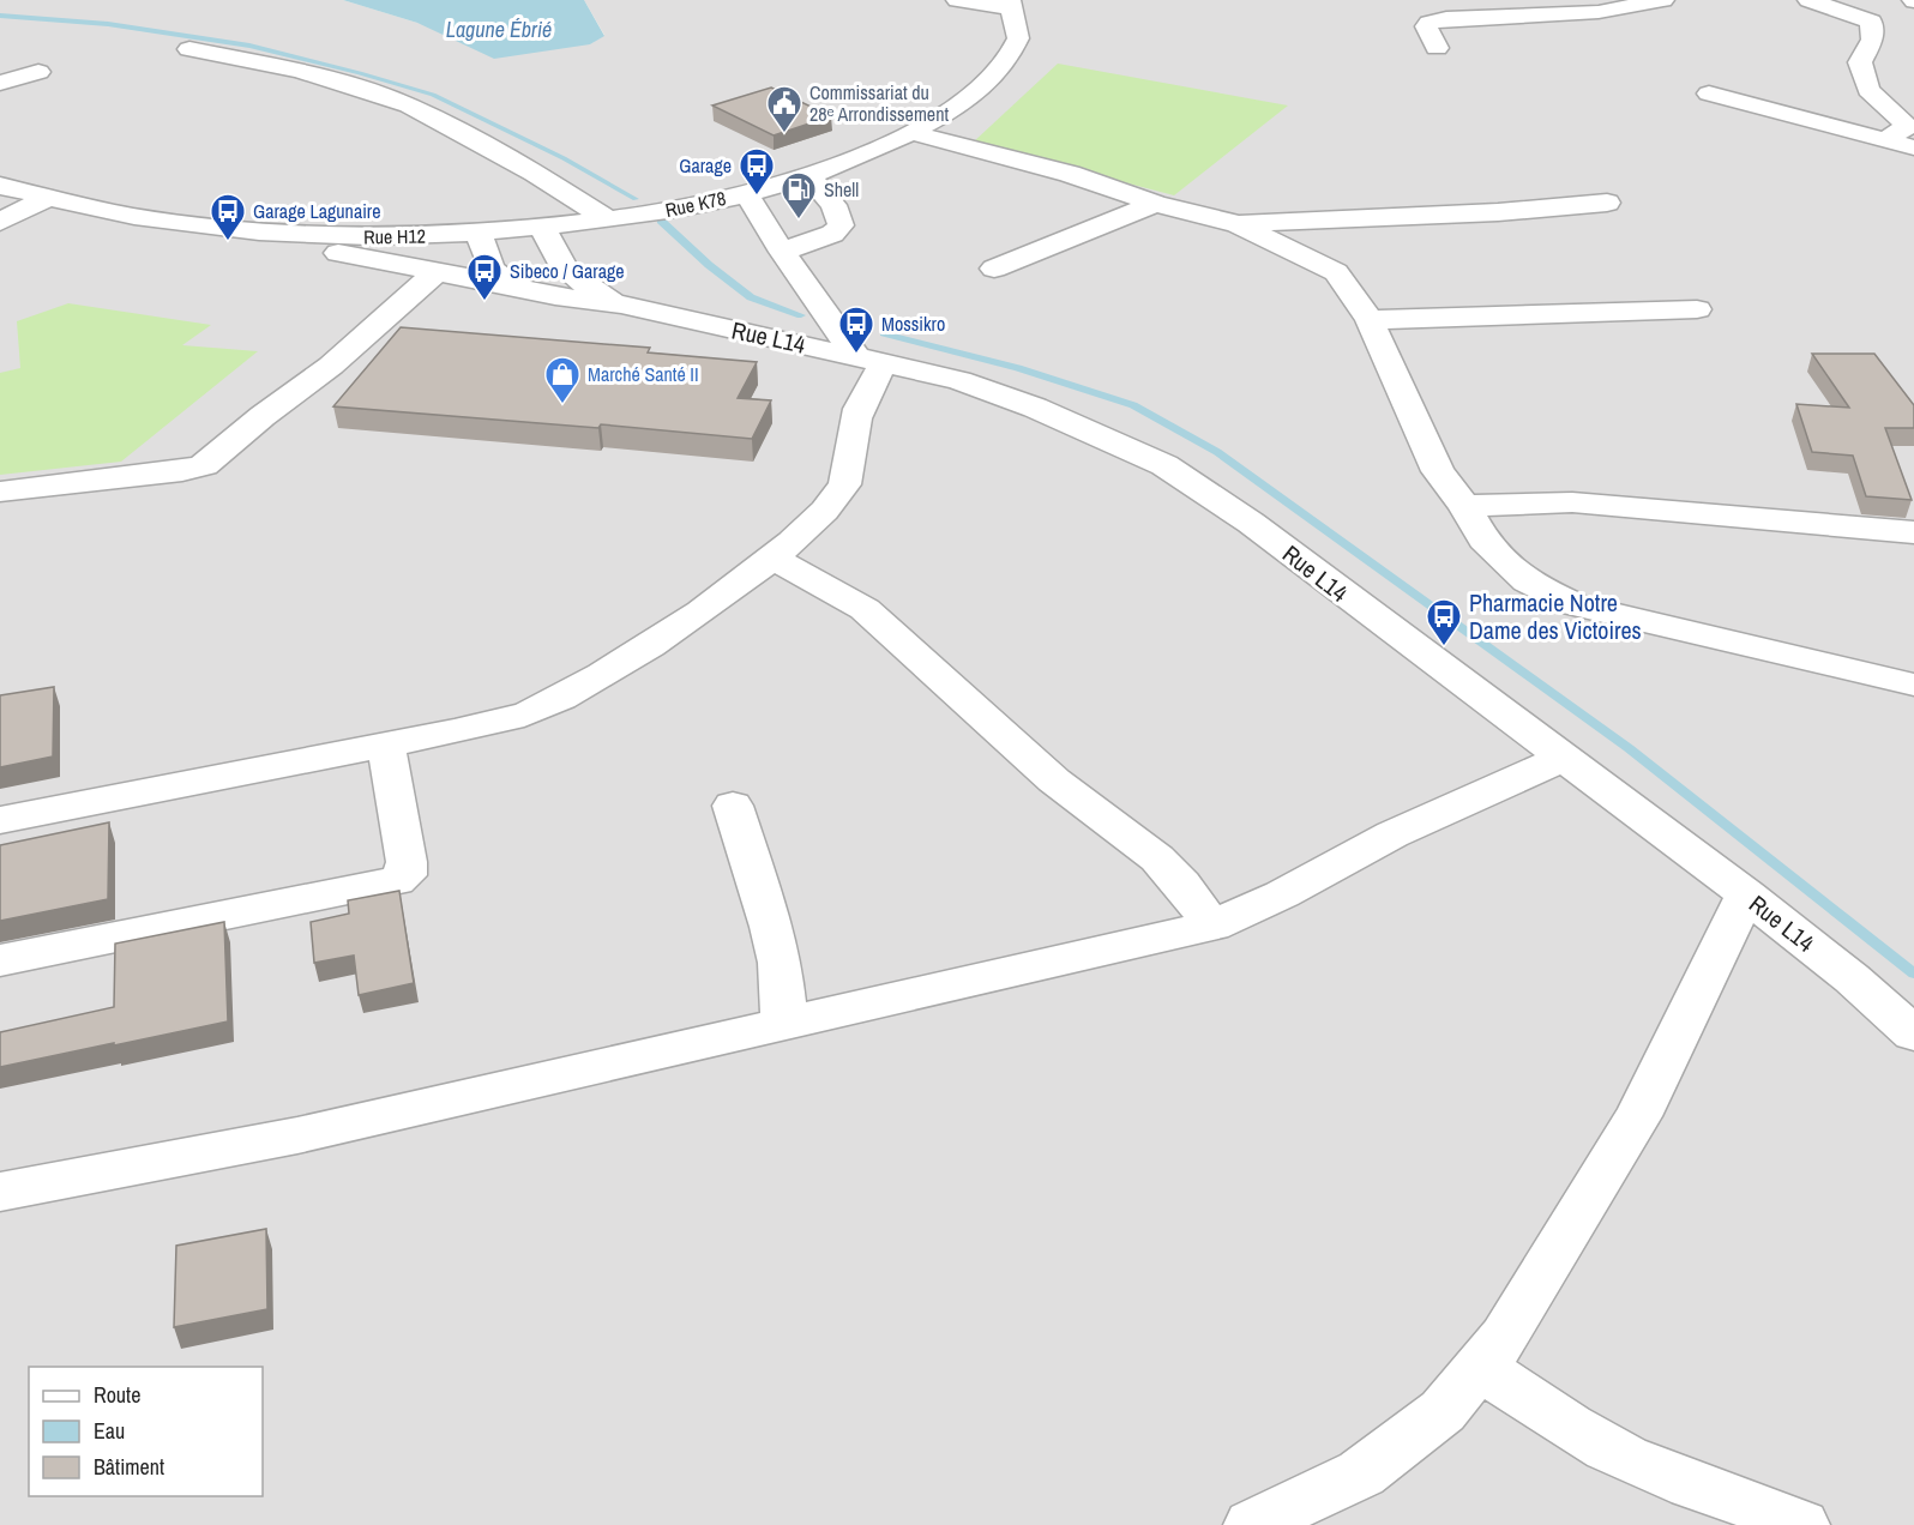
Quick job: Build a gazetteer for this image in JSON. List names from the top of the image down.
{
  "streets": {
    "street": ["Rue K78", "Rue H12", "Rue L14"]
  },
  "crossings": [
    ["Rue K78", "Rue H12"],
    ["Rue K78", "Rue L14"],
    ["Rue H12", "Rue L14"]
  ],
  "water": ["Lagune Ébrié"],
  "places": {
    "public building": ["Commissariat du 28ᵉ Arrondissement"],
    "bus stop": [
      "Garage",
      "Garage Lagunaire",
      "Sibeco / Garage",
      "Mossikro",
      "Pharmacie Notre Dame des Victoires"
    ],
    "fuel station": ["Shell"],
    "shop": ["Marché Santé II"]
  },
  "legend": ["Route", "Eau", "Bâtiment"]
}
